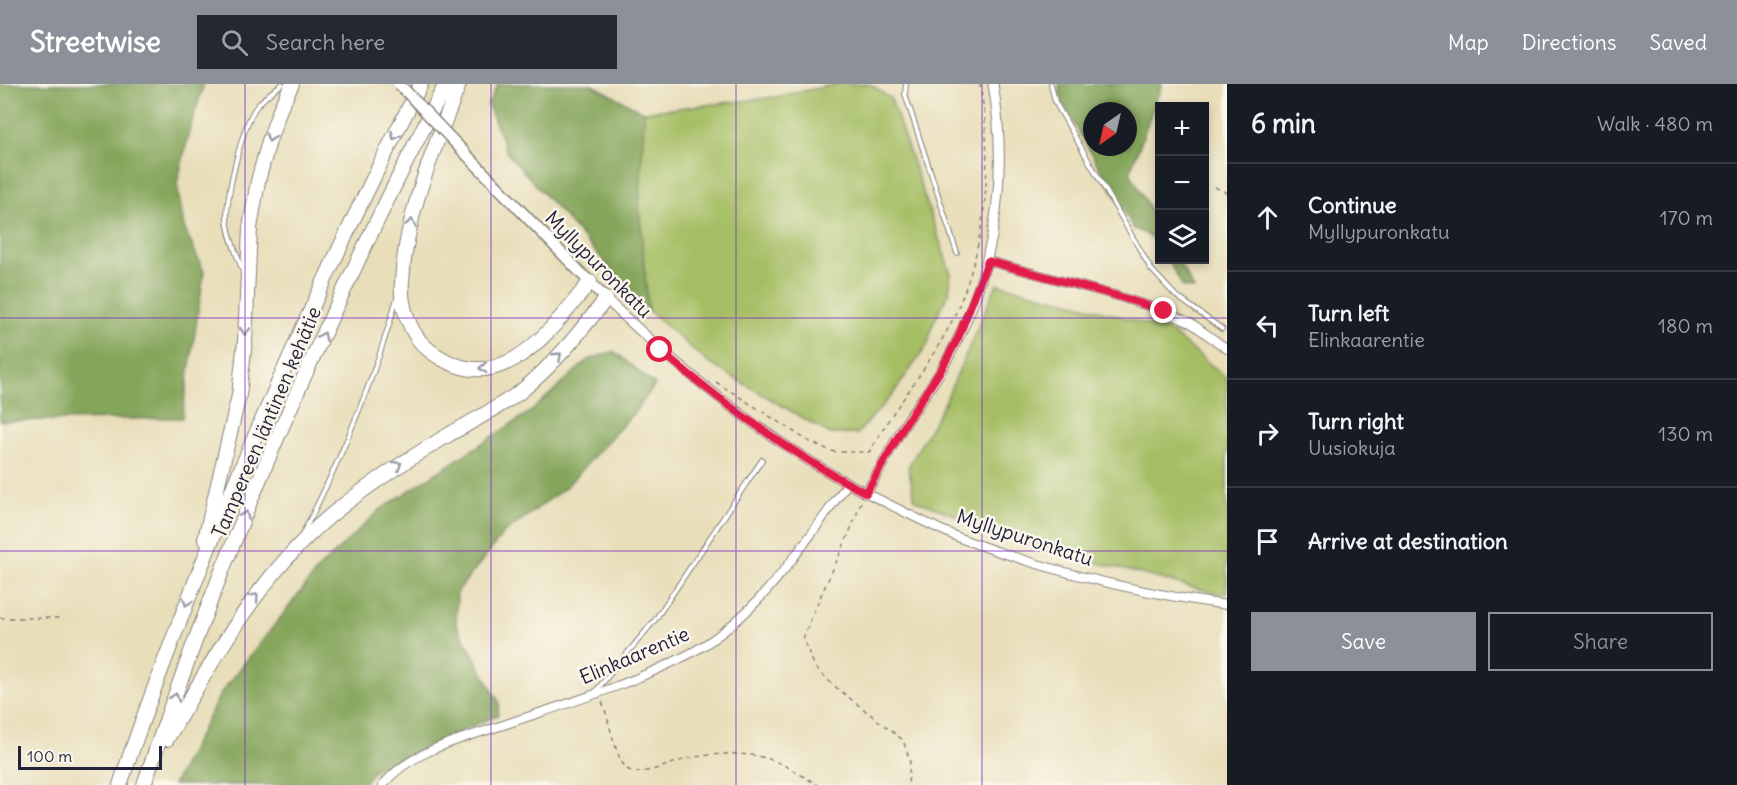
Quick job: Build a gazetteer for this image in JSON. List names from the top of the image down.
{
  "streets": {
    "highway": ["Tampereen läntinen kehätie"],
    "main road": ["Myllypuronkatu"],
    "street": ["Elinkaarentie"]
  },
  "crossings": [
    ["Myllypuronkatu", "Elinkaarentie"]
  ],
  "scale_bar": "100 m",
  "north": "bottom left",
  "page": {
    "header": "Streetwise",
    "search": "Search here",
    "nav": ["Map", "Directions", "Saved"],
    "heading": ["6 min", "Walk · 480 m"],
    "map_buttons": ["+", "−"],
    "list": [
      ["Continue", "Myllypuronkatu", "170 m"],
      ["Turn left", "Elinkaarentie", "180 m"],
      ["Turn right", "Uusiokuja", "130 m"],
      "Arrive at destination"
    ],
    "buttons": ["Save", "Share"],
    "scale": "100 m"
  }
}
